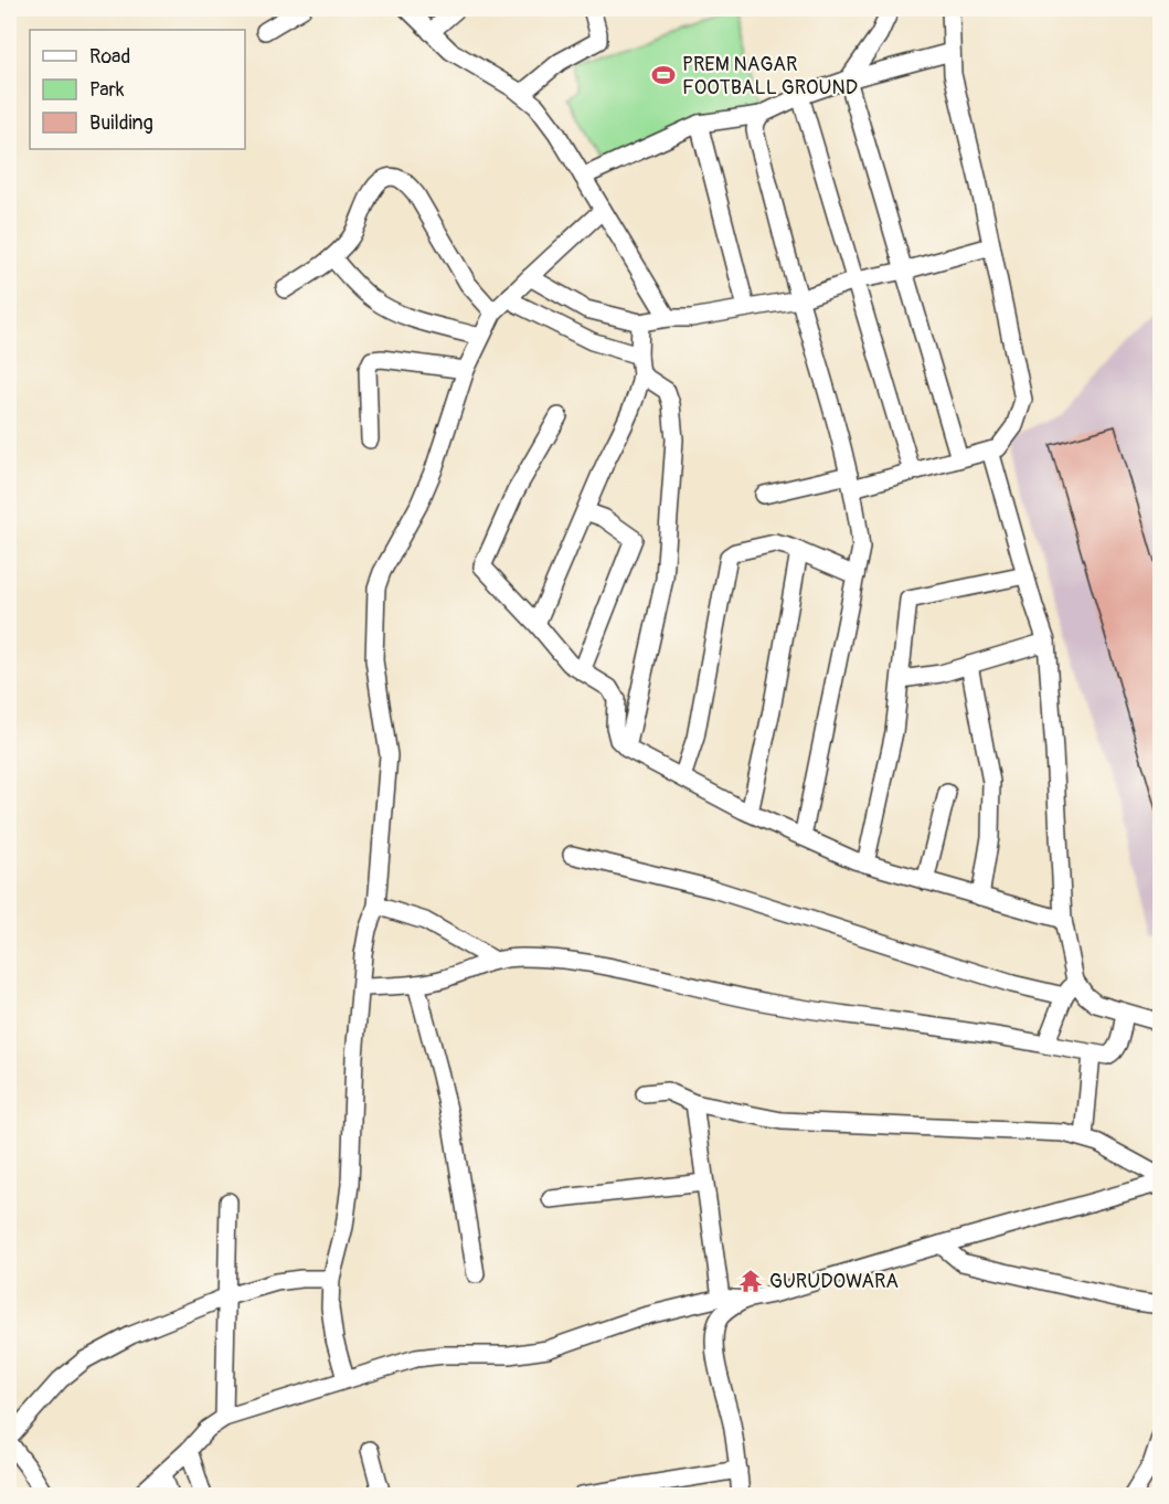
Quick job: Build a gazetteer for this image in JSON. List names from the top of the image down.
{
  "places": {
    "sports": ["PREM NAGAR FOOTBALL GROUND"],
    "temple": ["GURUDOWARA"]
  },
  "legend": ["Road", "Park", "Building"]
}
